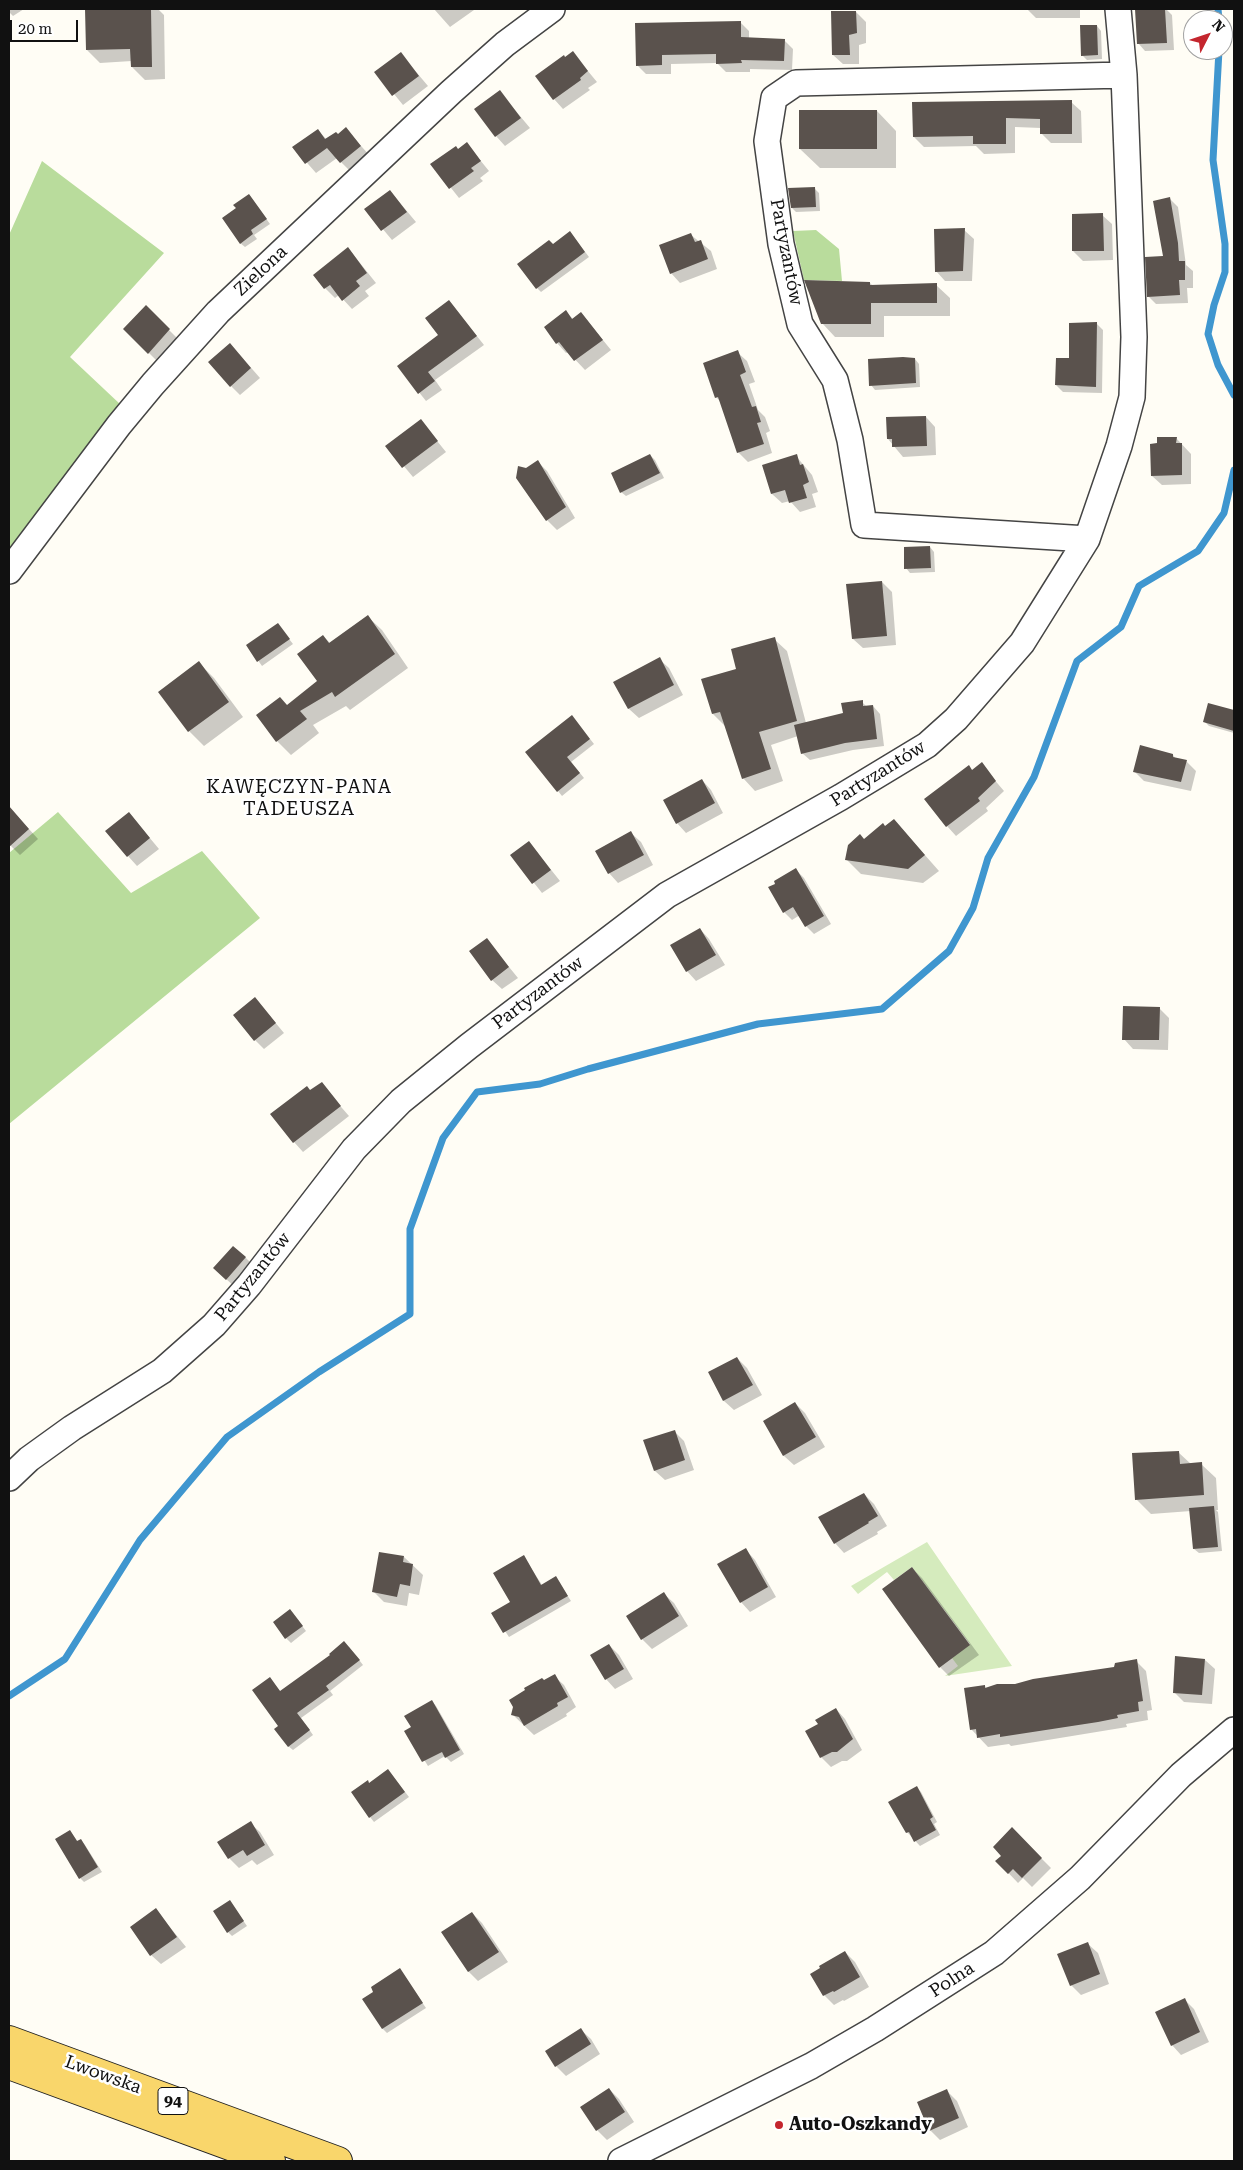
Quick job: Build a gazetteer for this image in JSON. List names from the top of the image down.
{
  "streets": {
    "main road": ["Lwowska", "94"],
    "street": ["Partyzantów", "Zielona", "Polna"]
  },
  "districts": ["KAWĘCZYN-PANA TADEUSZA"],
  "places": ["Auto-Oszkandy"],
  "scale_bar": "20 m",
  "north": "top right"
}
